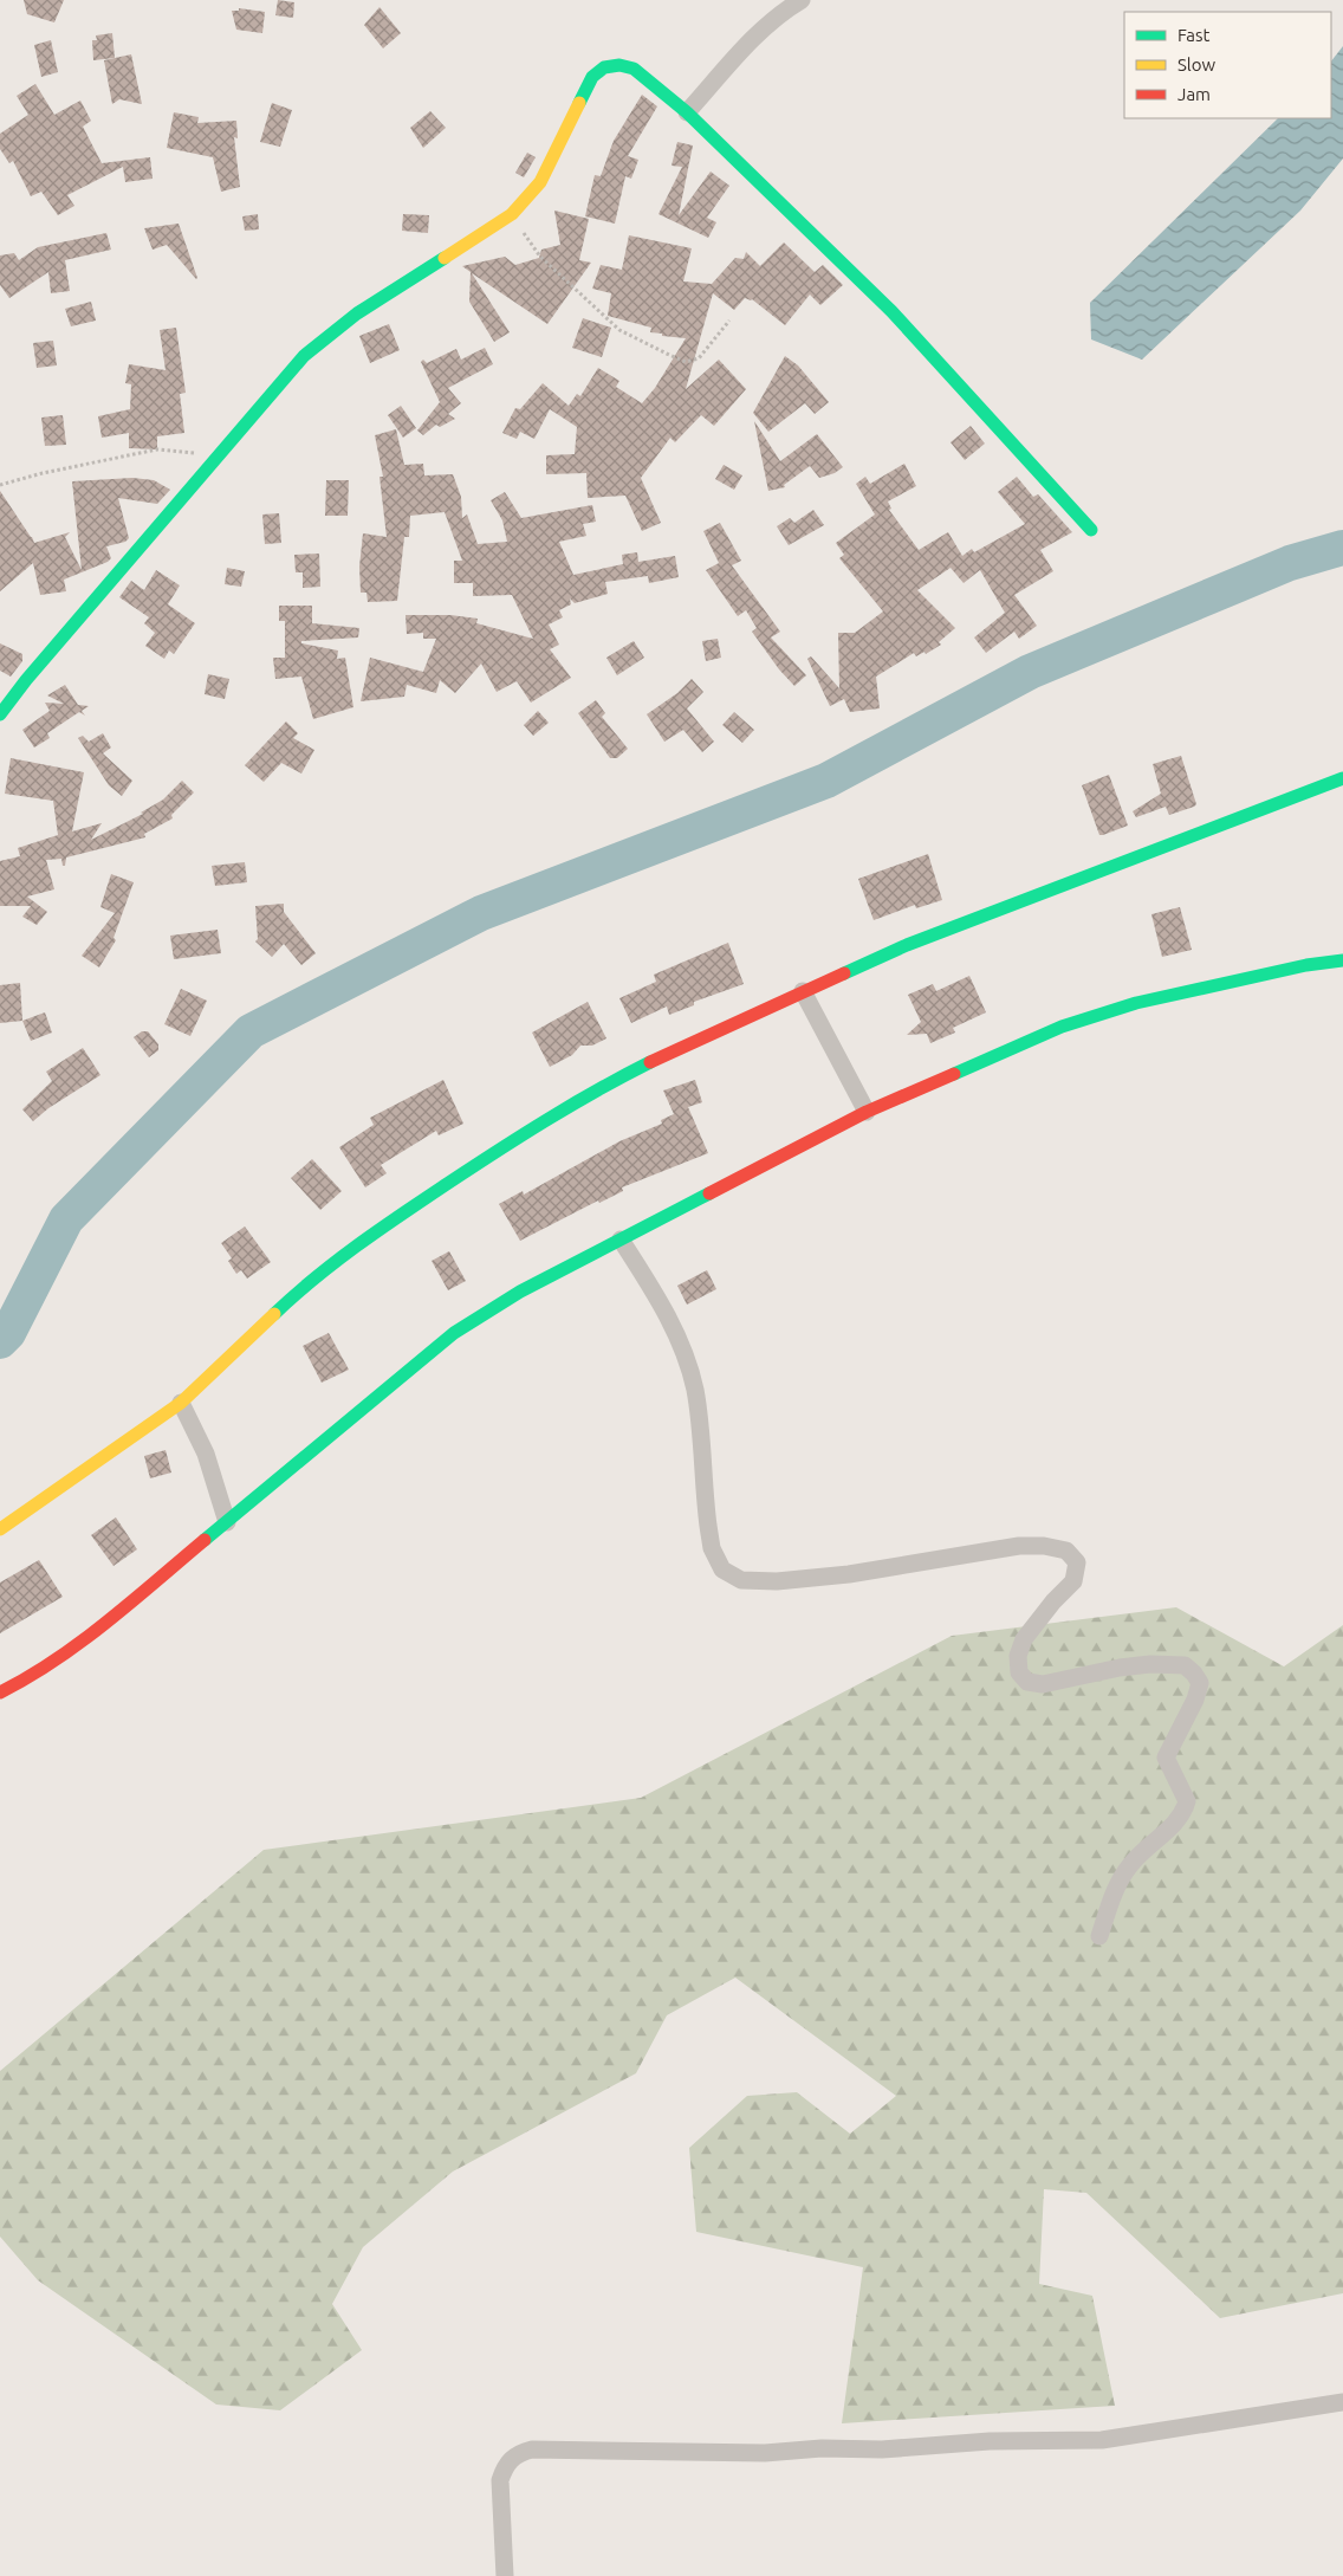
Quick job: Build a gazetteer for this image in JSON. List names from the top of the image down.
{
  "legend": ["Fast", "Slow", "Jam"]
}
